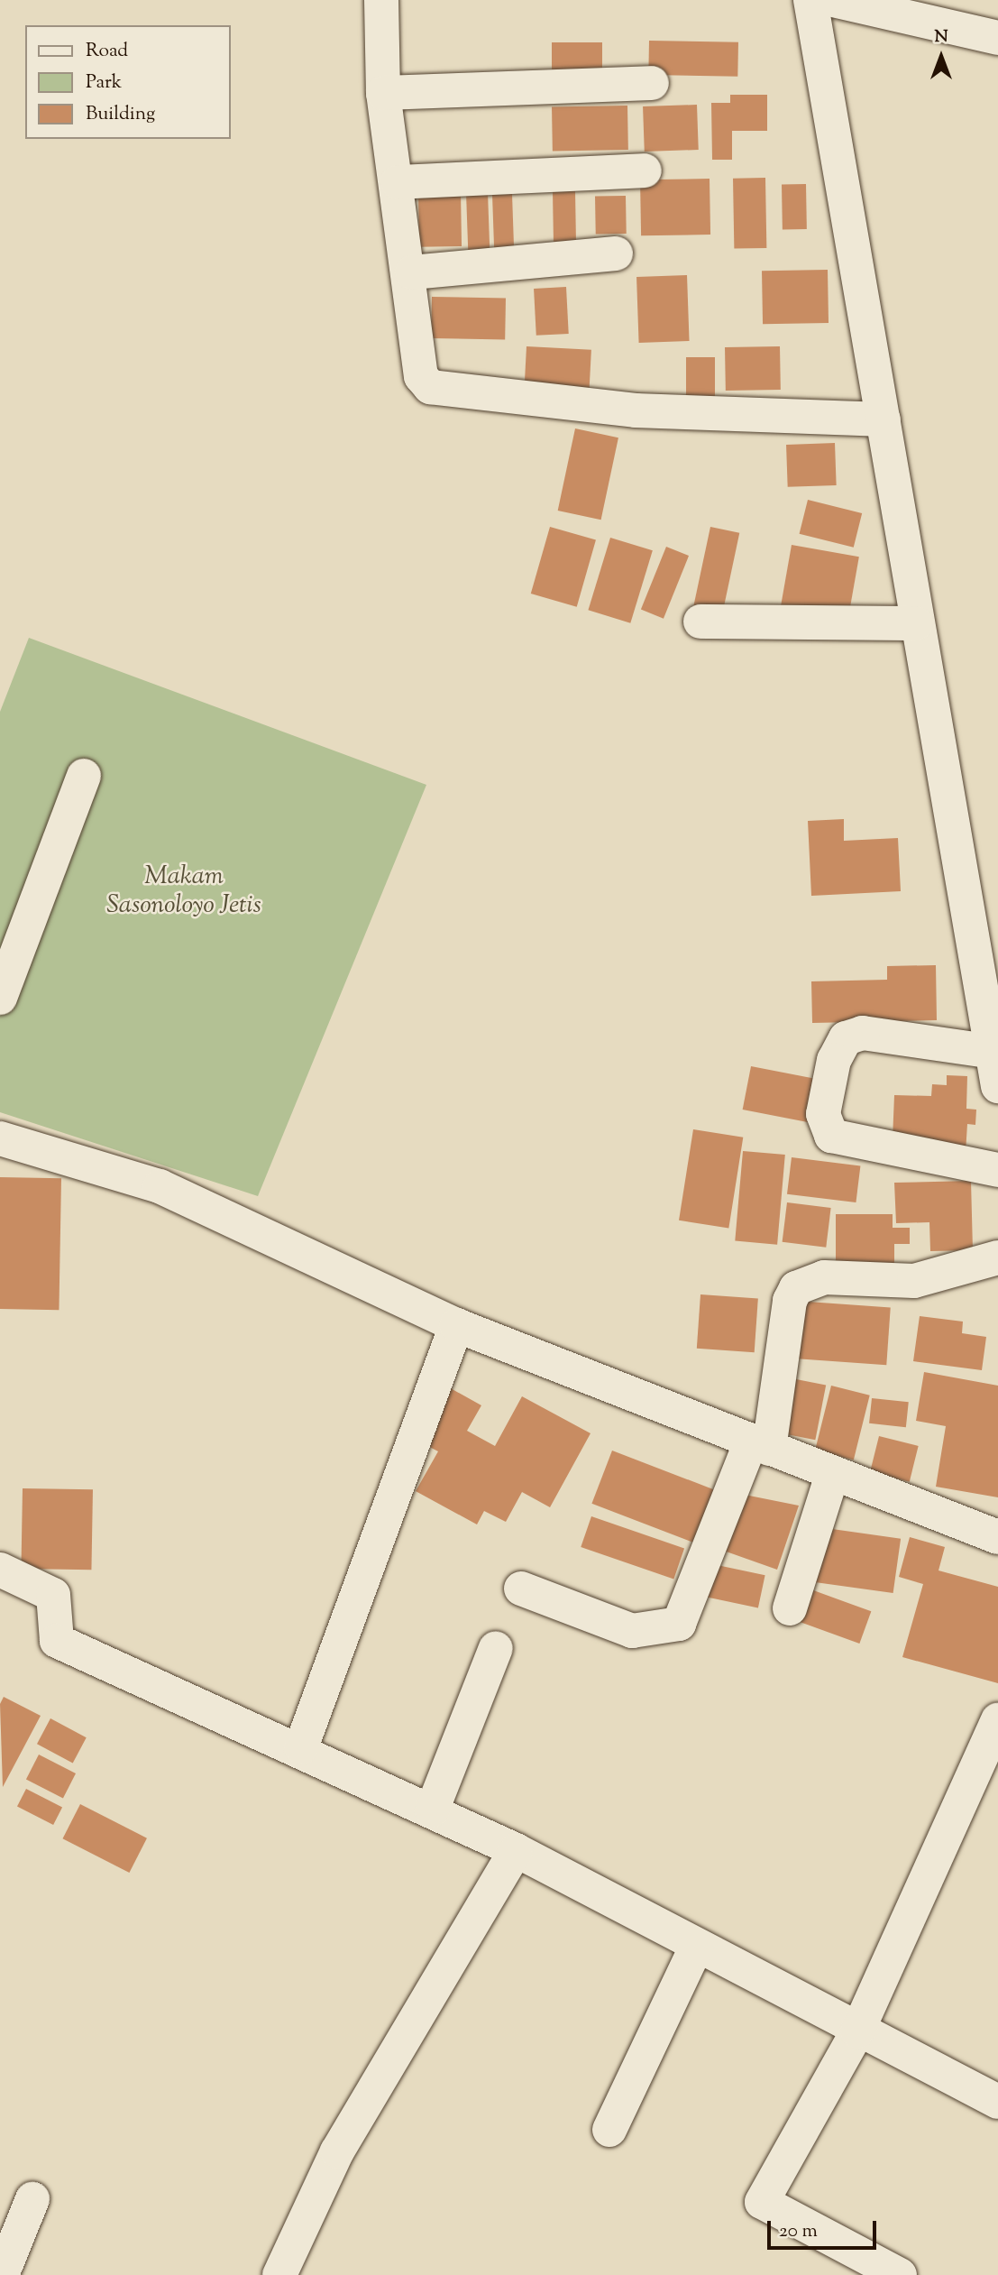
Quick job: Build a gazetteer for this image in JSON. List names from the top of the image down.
{
  "parks": ["Makam Sasonoloyo Jetis"],
  "legend": ["Road", "Park", "Building"],
  "scale_bar": "20 m",
  "north": "top"
}
